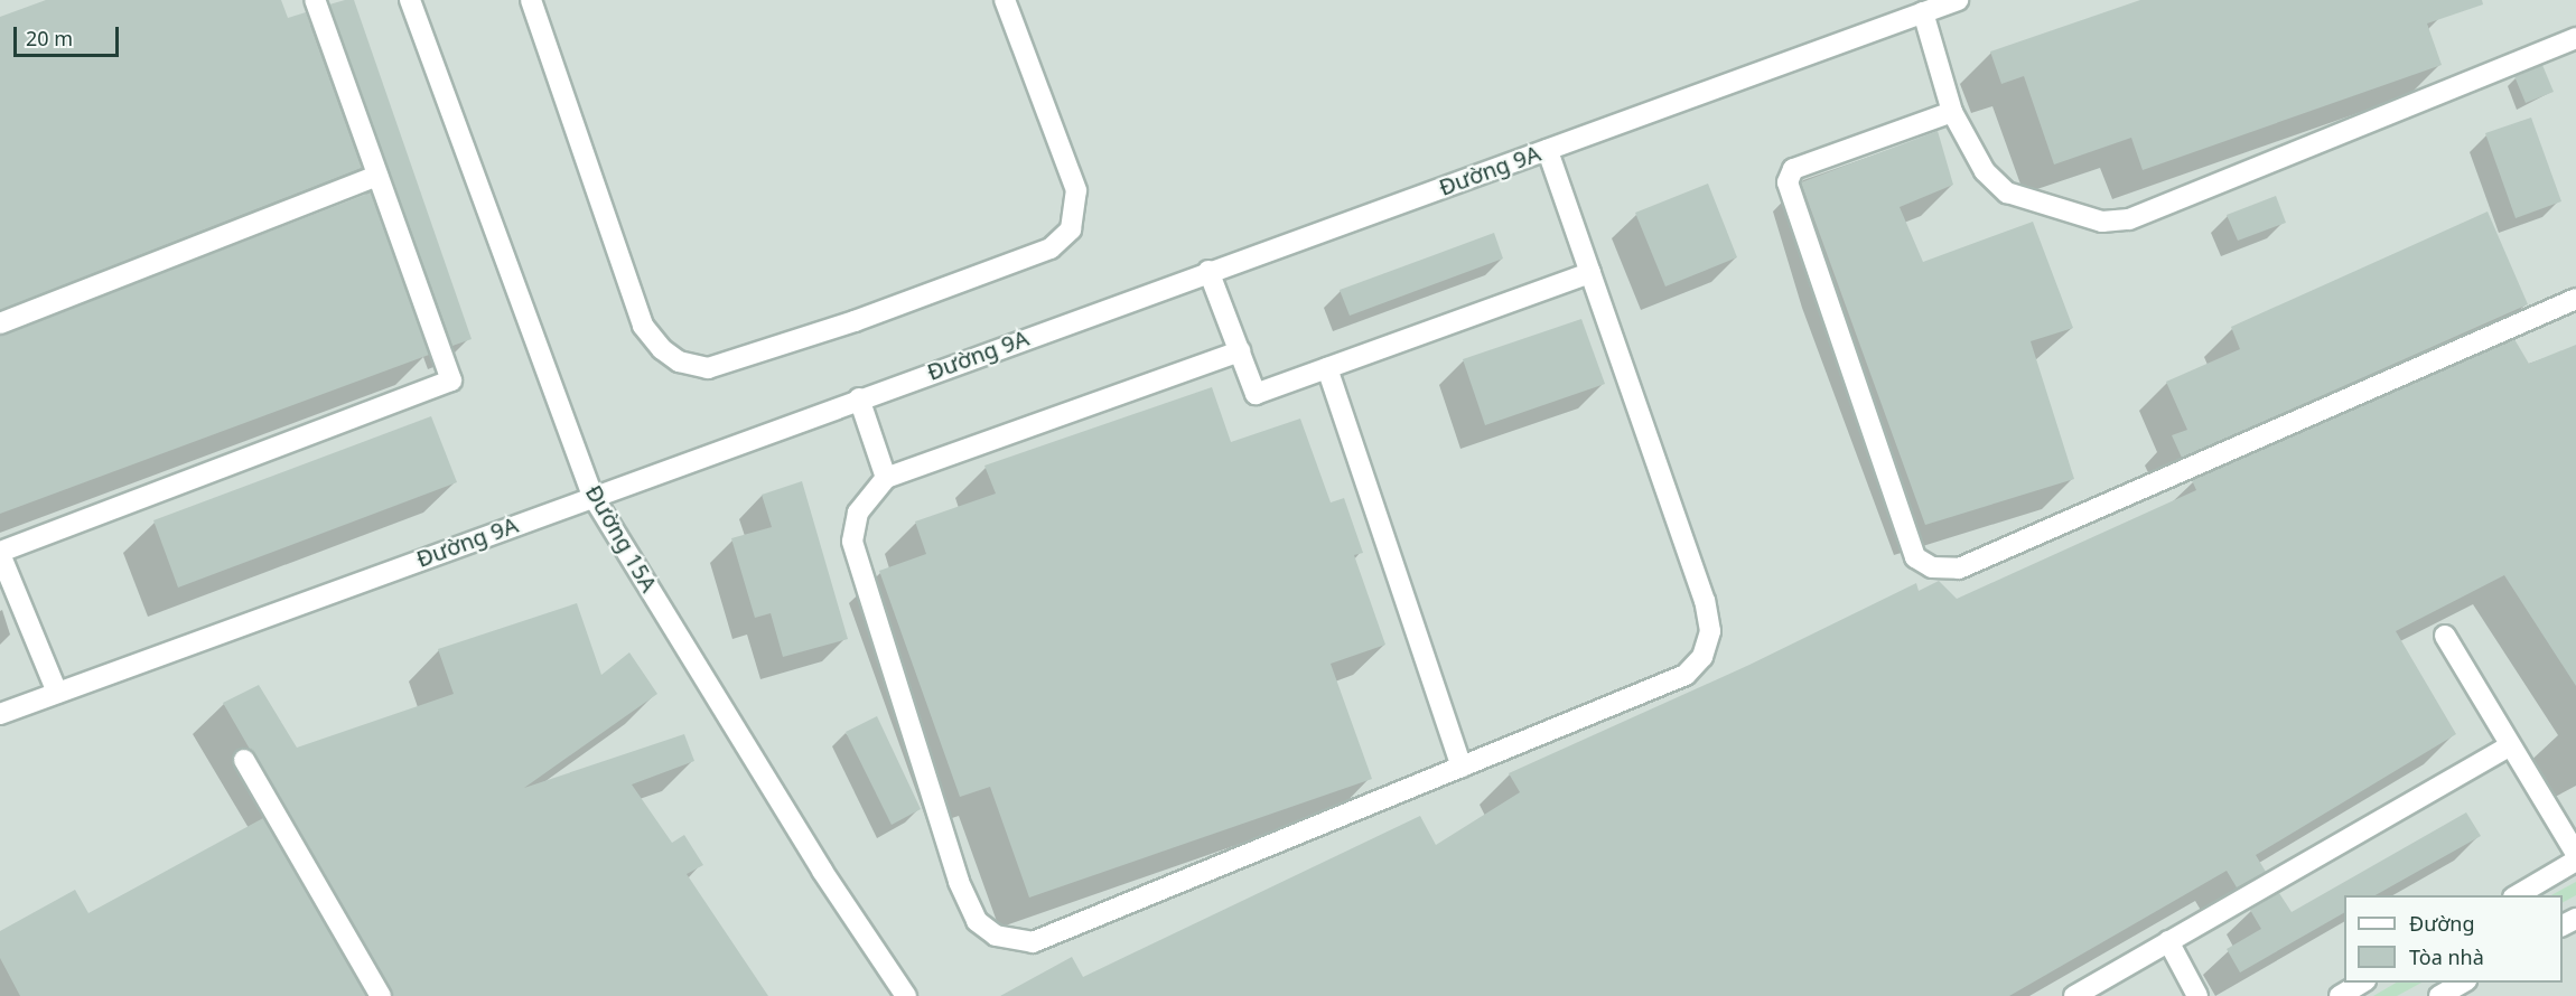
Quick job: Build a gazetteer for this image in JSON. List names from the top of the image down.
{
  "streets": {
    "street": ["Đường 9A", "Đường 15A"]
  },
  "crossings": [
    ["Đường 9A", "Đường 15A"]
  ],
  "legend": ["Đường", "Tòa nhà"],
  "scale_bar": "20 m"
}
